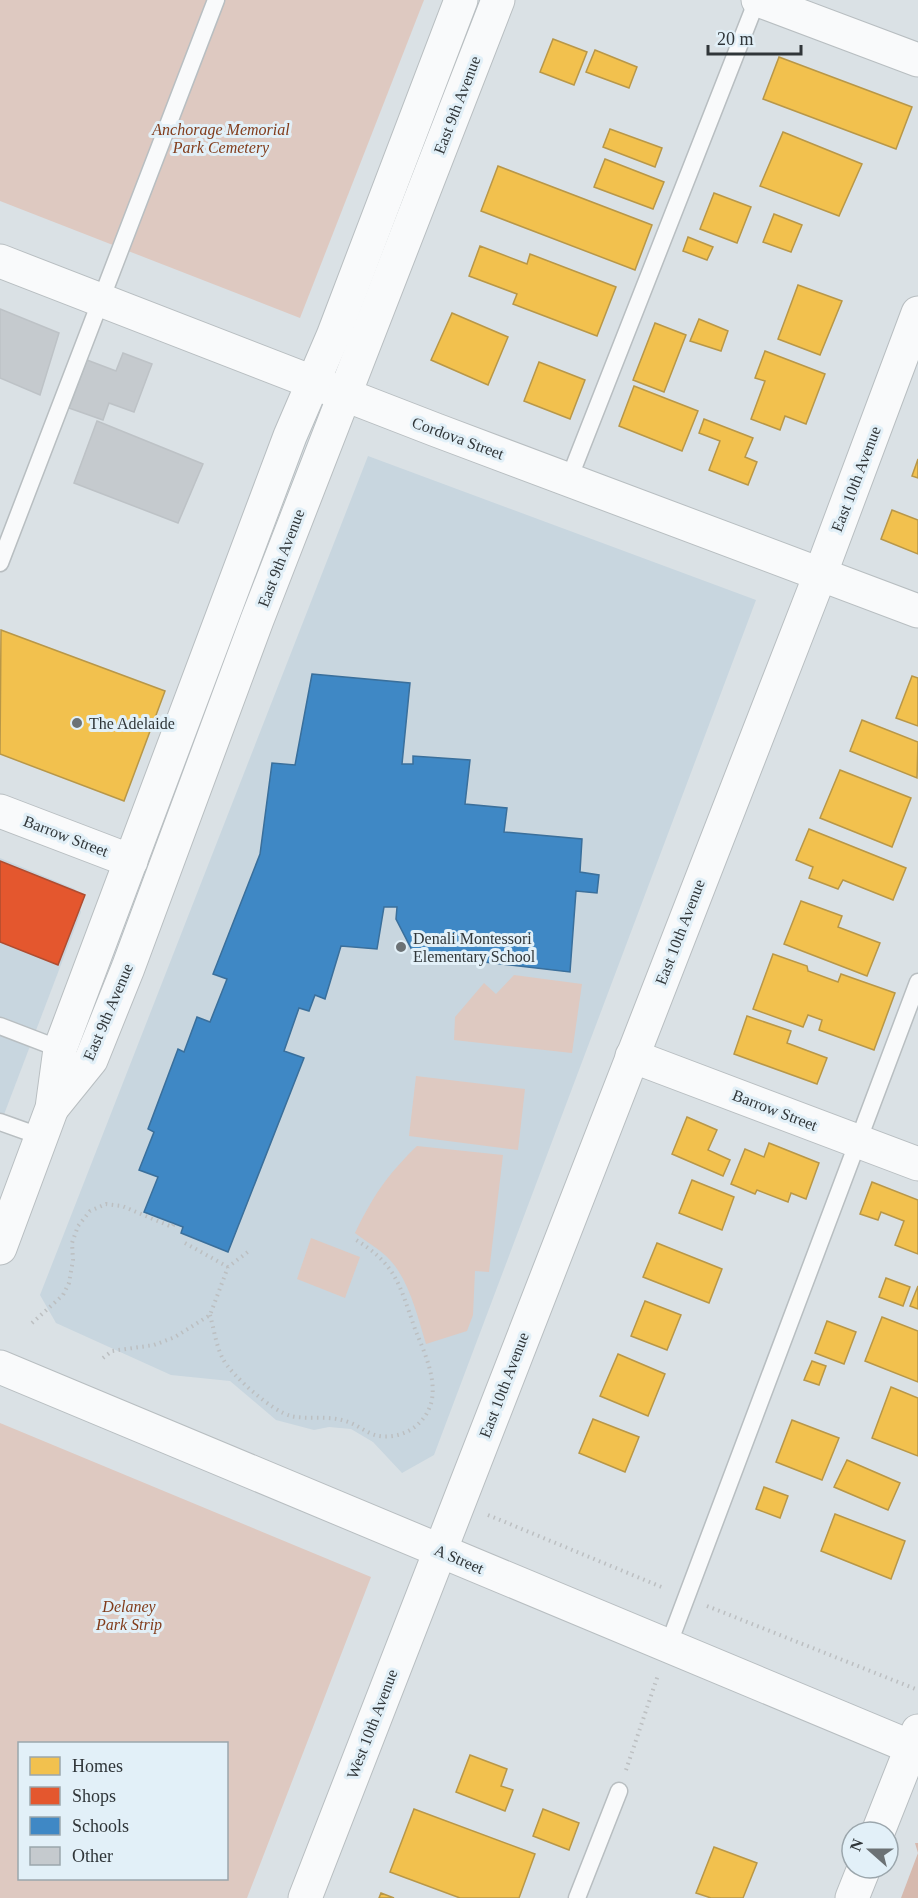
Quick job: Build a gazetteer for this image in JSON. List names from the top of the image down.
{
  "streets": {
    "street": [
      "East 9th Avenue",
      "Cordova Street",
      "East 10th Avenue",
      "Barrow Street",
      "A Street",
      "West 10th Avenue"
    ]
  },
  "crossings": [
    ["East 9th Avenue", "Cordova Street"],
    ["East 9th Avenue", "Barrow Street"],
    ["Cordova Street", "East 10th Avenue"],
    ["East 10th Avenue", "Barrow Street"],
    ["East 10th Avenue", "A Street"],
    ["East 10th Avenue", "West 10th Avenue"],
    ["A Street", "West 10th Avenue"]
  ],
  "parks": ["Anchorage Memorial Park Cemetery", "Delaney Park Strip"],
  "places": ["The Adelaide", "Denali Montessori Elementary School"],
  "legend": [
    "Homes",
    "Shops",
    "Schools",
    "Other"
  ],
  "scale_bar": "20 m",
  "north": "left"
}
